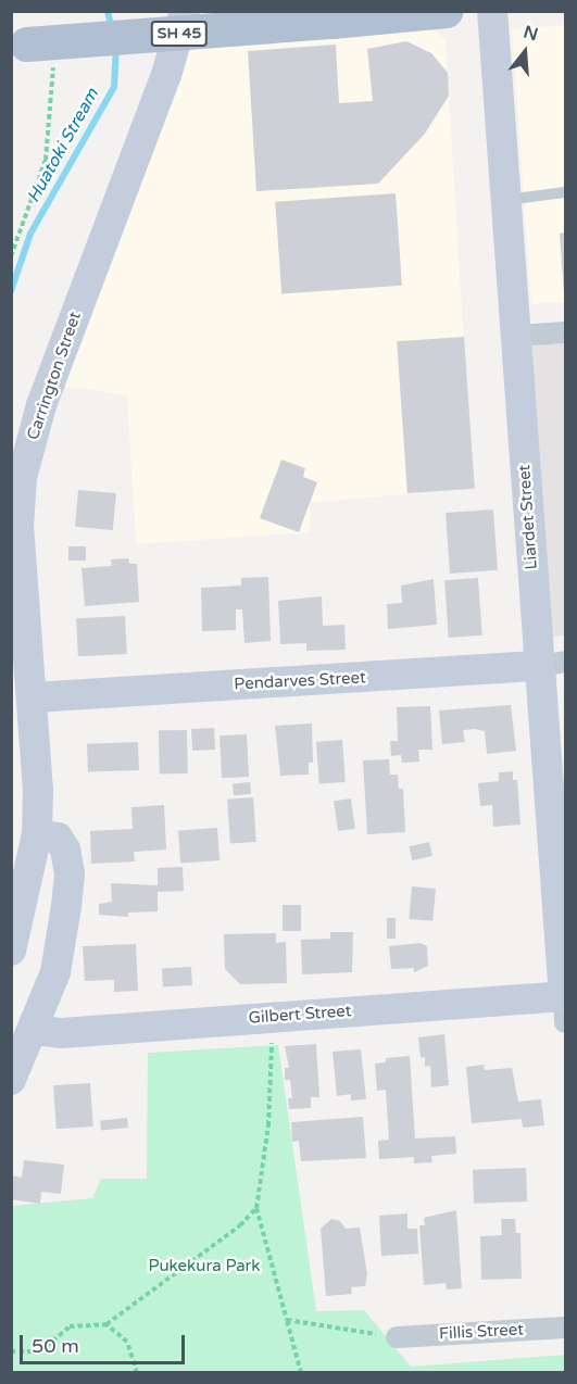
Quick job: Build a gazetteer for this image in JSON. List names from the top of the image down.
{
  "streets": {
    "main road": ["SH 45"],
    "street": [
      "Carrington Street",
      "Liardet Street",
      "Pendarves Street",
      "Gilbert Street",
      "Fillis Street"
    ]
  },
  "crossings": [
    ["Carrington Street", "Pendarves Street"],
    ["Liardet Street", "Pendarves Street"],
    ["Liardet Street", "Gilbert Street"]
  ],
  "water": ["Huatoki Stream"],
  "parks": ["Pukekura Park"],
  "scale_bar": "50 m",
  "north": "top"
}
